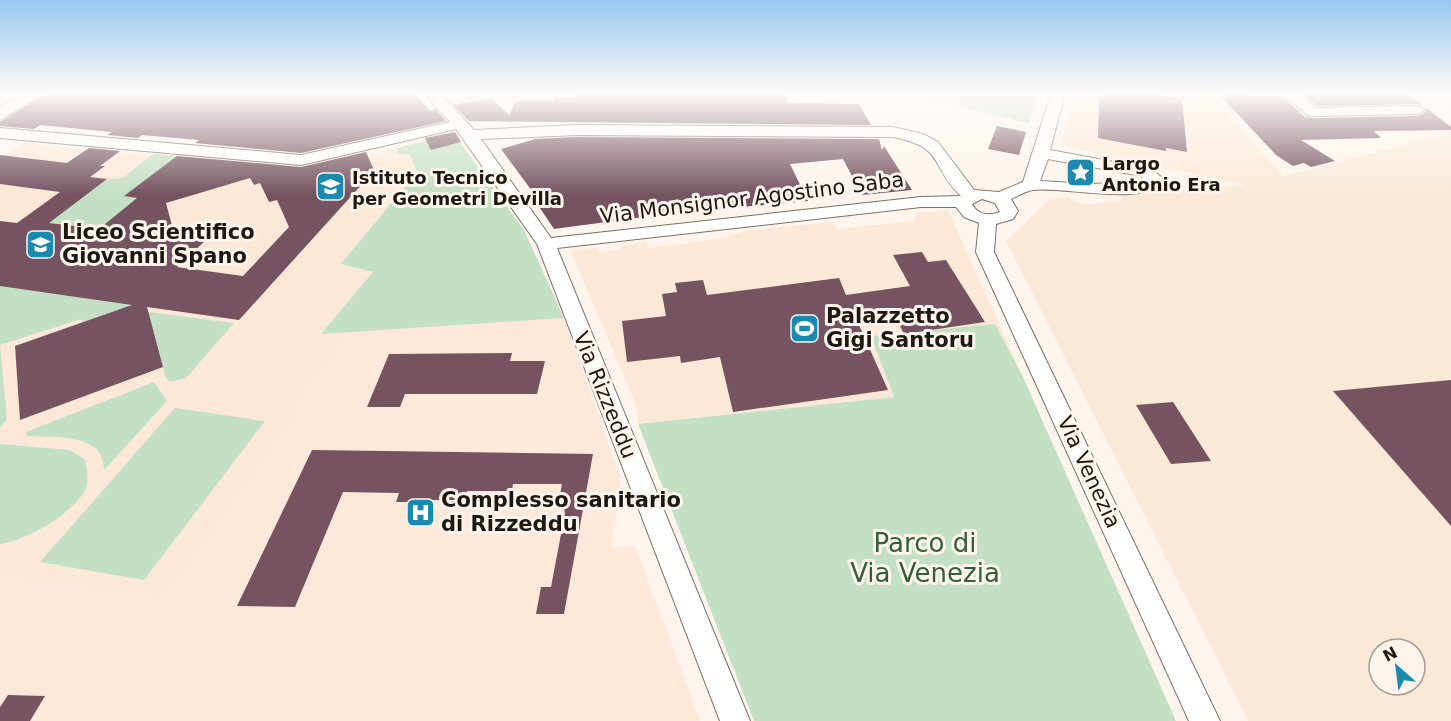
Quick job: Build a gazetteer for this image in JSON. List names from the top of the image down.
{
  "streets": {
    "street": ["Via Monsignor Agostino Saba", "Via Rizzeddu", "Via Venezia"]
  },
  "crossings": [
    ["Via Monsignor Agostino Saba", "Via Rizzeddu"]
  ],
  "parks": ["Parco di Via Venezia"],
  "places": {
    "place": ["Largo Antonio Era"],
    "school or university": ["Istituto Tecnico per Geometri Devilla", "Liceo Scientifico Giovanni Spano"],
    "sports": ["Palazzetto Gigi Santoru"],
    "hospital": ["Complesso sanitario di Rizzeddu"]
  },
  "north": "top left"
}
